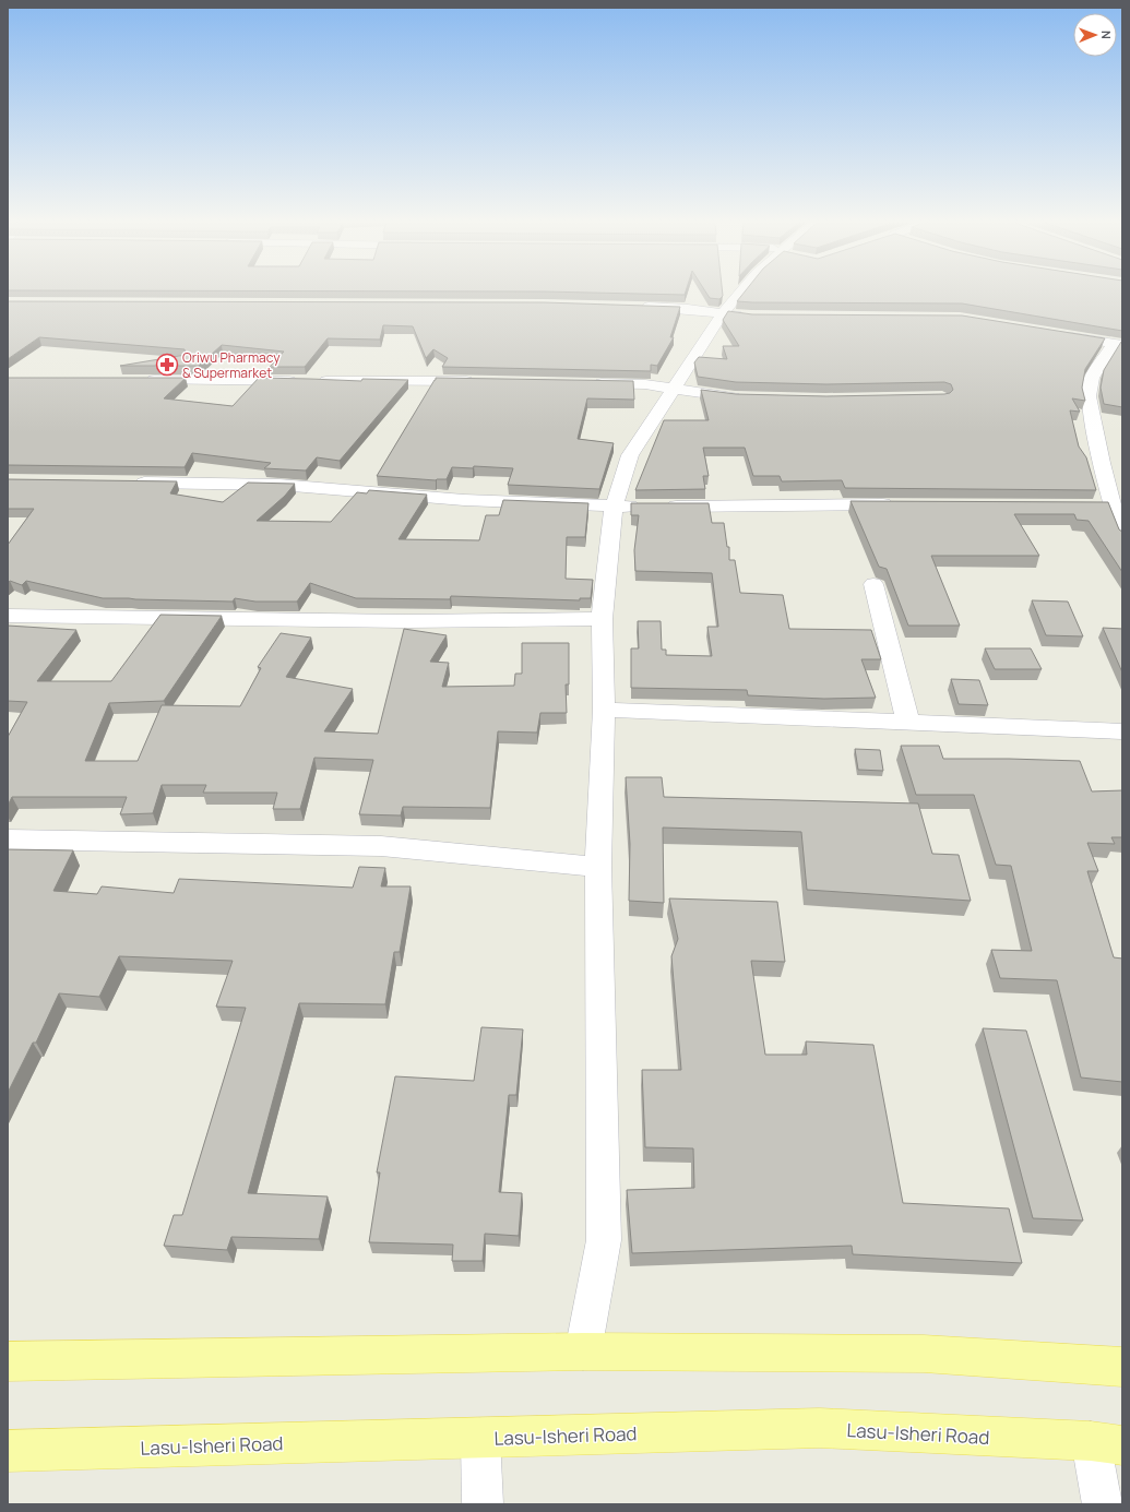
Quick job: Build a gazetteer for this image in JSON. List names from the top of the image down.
{
  "streets": {
    "main road": ["Lasu-Isheri Road"]
  },
  "places": {
    "pharmacy": ["Oriwu Pharmacy & Supermarket"]
  },
  "north": "right"
}
